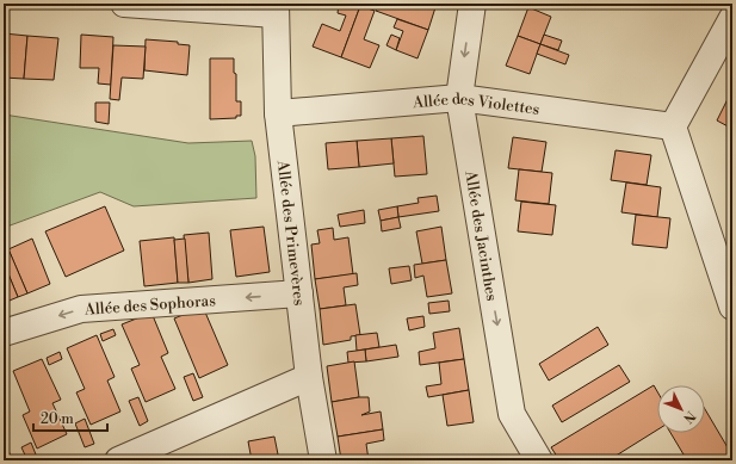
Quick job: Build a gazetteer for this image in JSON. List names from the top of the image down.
{
  "streets": {
    "street": [
      "Allée des Violettes",
      "Allée des Primevères",
      "Allée des Jacinthes",
      "Allée des Sophoras"
    ]
  },
  "crossings": [
    ["Allée des Violettes", "Allée des Primevères"],
    ["Allée des Violettes", "Allée des Jacinthes"],
    ["Allée des Primevères", "Allée des Sophoras"]
  ],
  "scale_bar": "20 m",
  "north": "bottom right"
}
